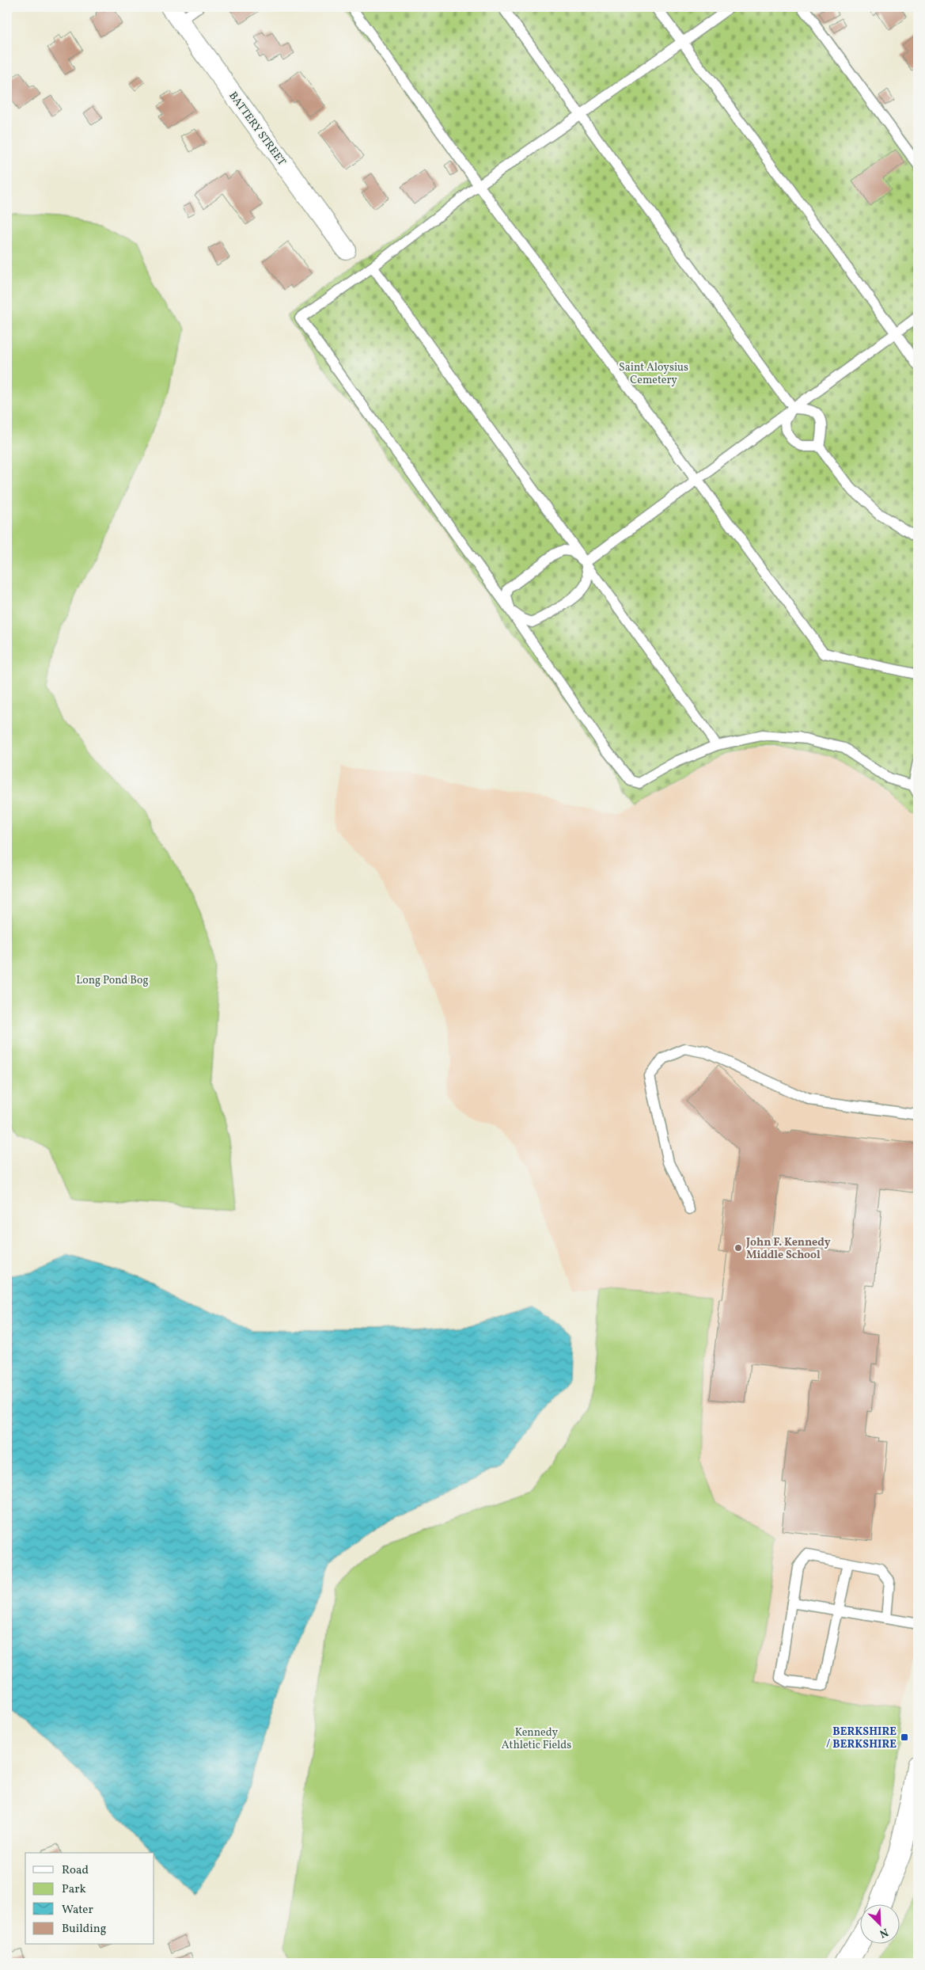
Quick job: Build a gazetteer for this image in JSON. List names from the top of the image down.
{
  "streets": {
    "street": ["BATTERY STREET"]
  },
  "parks": ["Saint Aloysius Cemetery", "Long Pond Bog", "Kennedy Athletic Fields"],
  "places": {
    "other": ["John F. Kennedy Middle School"],
    "transit": ["BERKSHIRE / BERKSHIRE"]
  },
  "legend": [
    "Road",
    "Park",
    "Water",
    "Building"
  ],
  "north": "bottom right"
}
